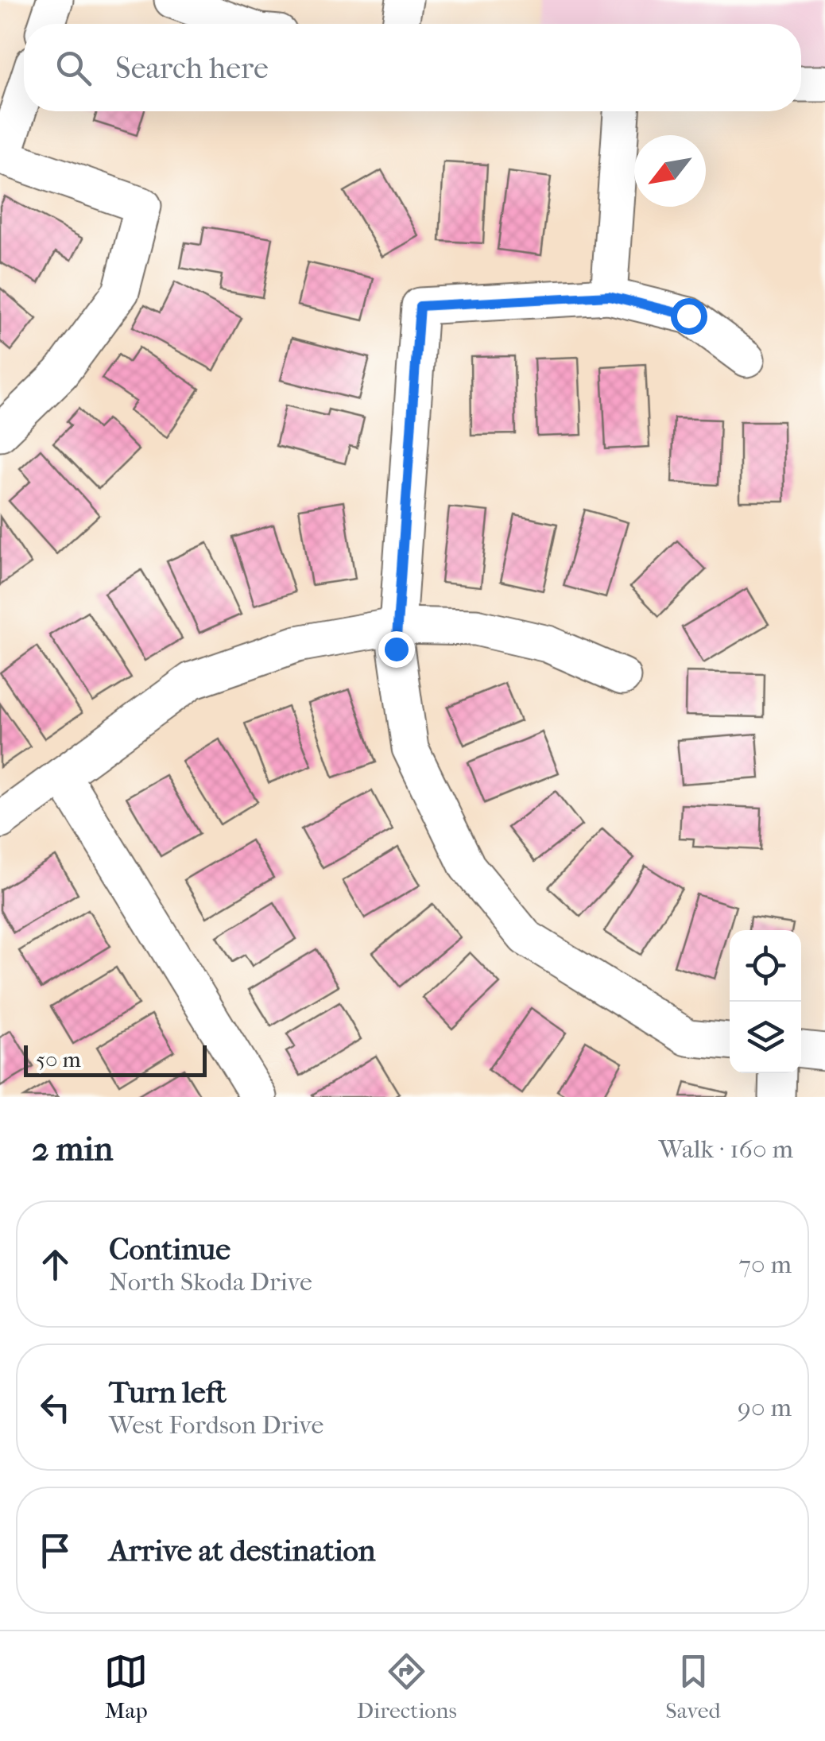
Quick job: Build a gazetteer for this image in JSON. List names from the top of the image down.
{
  "scale_bar": "50 m",
  "north": "bottom left",
  "page": {
    "search": "Search here",
    "scale": "50 m",
    "heading": ["2 min", "Walk · 160 m"],
    "list": [
      ["Continue", "North Skoda Drive", "70 m"],
      ["Turn left", "West Fordson Drive", "90 m"],
      "Arrive at destination"
    ],
    "nav": ["Map", "Directions", "Saved"]
  }
}
